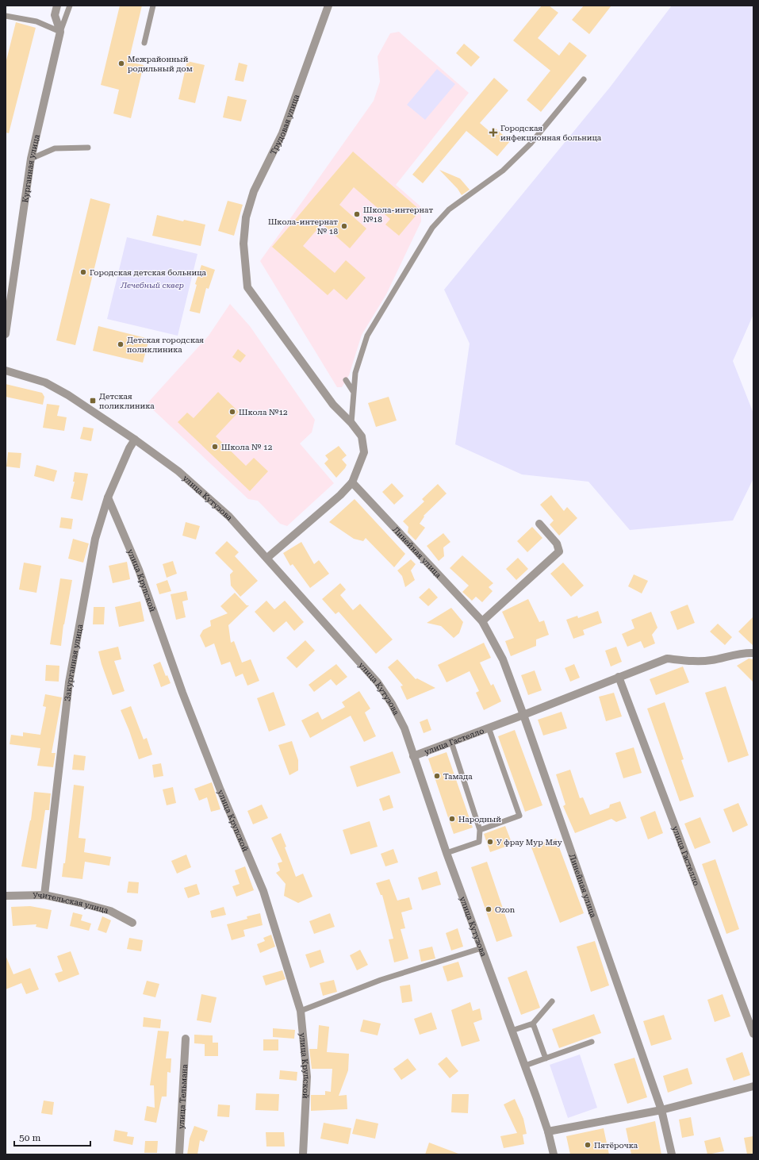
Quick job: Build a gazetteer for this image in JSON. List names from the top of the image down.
{
  "streets": {
    "street": [
      "Трудовая улица",
      "Курганная улица",
      "улица Кутузова",
      "Линейная улица",
      "улица Крупской",
      "Закурганная улица",
      "улица Гастелло",
      "Учительская улица",
      "улица Тельмана"
    ]
  },
  "crossings": [
    ["Трудовая улица", "Линейная улица"],
    ["улица Кутузова", "Закурганная улица"],
    ["улица Кутузова", "улица Гастелло"],
    ["Линейная улица", "улица Гастелло"],
    ["улица Крупской", "Закурганная улица"],
    ["Закурганная улица", "Учительская улица"]
  ],
  "parks": ["Лечебный сквер"],
  "places": {
    "other": [
      "Межрайонный родильный дом",
      "Школа-интернат №18",
      "Школа-интернат № 18",
      "Городская детская больница",
      "Детская городская поликлиника",
      "Школа №12",
      "Школа № 12",
      "Тамада",
      "Народный",
      "У фрау Мур Мяу",
      "Ozon",
      "Пятёрочка"
    ],
    "health": ["Городская инфекционная больница"],
    "transit": ["Детская поликлиника"]
  },
  "scale_bar": "50 m"
}
